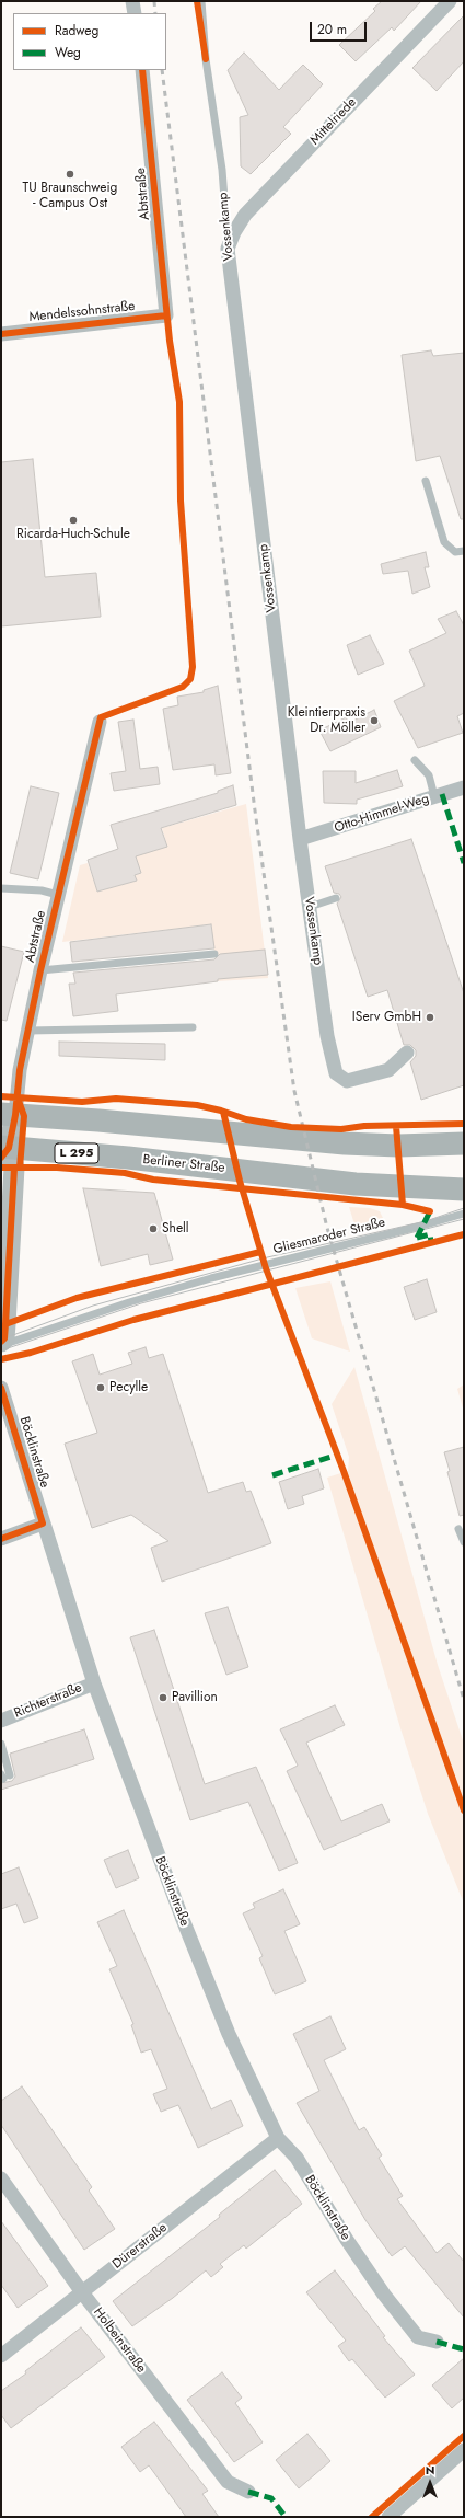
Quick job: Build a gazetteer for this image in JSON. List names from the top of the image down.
{
  "streets": {
    "main road": ["L 295", "Berliner Straße"],
    "street": [
      "Mittelriede",
      "Abtstraße",
      "Vossenkamp",
      "Mendelssohnstraße",
      "Otto-Himmel-Weg",
      "Böcklinstraße",
      "Richterstraße",
      "Dürerstraße",
      "Holbeinstraße"
    ],
    "lane": ["Gliesmaroder Straße"]
  },
  "crossings": [
    ["Mittelriede", "Vossenkamp"],
    ["Abtstraße", "Mendelssohnstraße"],
    ["Abtstraße", "Berliner Straße"],
    ["Vossenkamp", "Otto-Himmel-Weg"],
    ["Böcklinstraße", "Richterstraße"],
    ["Böcklinstraße", "Dürerstraße"],
    ["Dürerstraße", "Holbeinstraße"]
  ],
  "places": [
    "TU Braunschweig - Campus Ost",
    "Ricarda-Huch-Schule",
    "Kleintierpraxis Dr. Möller",
    "IServ GmbH",
    "Shell",
    "Pecylle",
    "Pavillion"
  ],
  "legend": ["Radweg", "Weg"],
  "scale_bar": "20 m",
  "north": "top"
}
